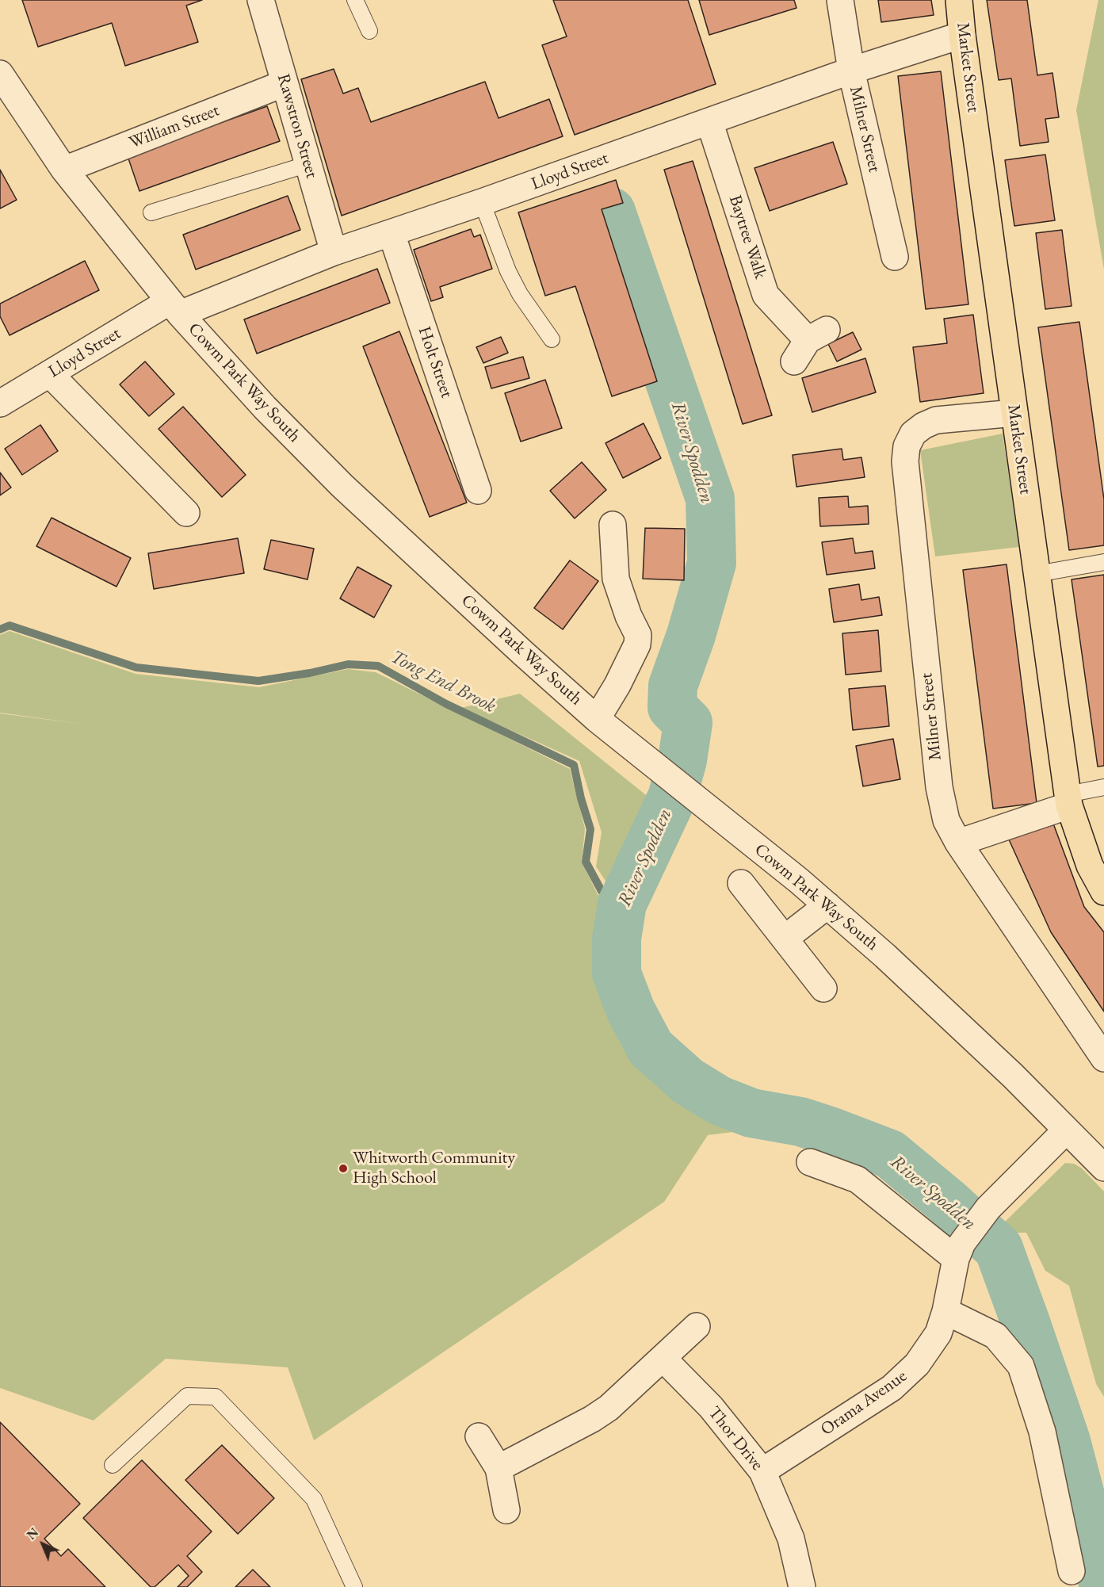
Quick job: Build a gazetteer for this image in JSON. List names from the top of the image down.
{
  "streets": {
    "main road": ["Market Street"],
    "street": [
      "Rawstron Street",
      "William Street",
      "Milner Street",
      "Lloyd Street",
      "Baytree Walk",
      "Holt Street",
      "Cowm Park Way South",
      "Orama Avenue",
      "Thor Drive"
    ]
  },
  "crossings": [
    ["Market Street", "Milner Street"],
    ["Market Street", "Lloyd Street"],
    ["Rawstron Street", "William Street"],
    ["Rawstron Street", "Lloyd Street"],
    ["William Street", "Cowm Park Way South"],
    ["Milner Street", "Lloyd Street"],
    ["Lloyd Street", "Baytree Walk"],
    ["Lloyd Street", "Holt Street"],
    ["Lloyd Street", "Cowm Park Way South"],
    ["Cowm Park Way South", "Orama Avenue"],
    ["Orama Avenue", "Thor Drive"]
  ],
  "water": ["River Spodden", "Tong End Brook"],
  "places": ["Whitworth Community High School"],
  "north": "top left"
}
